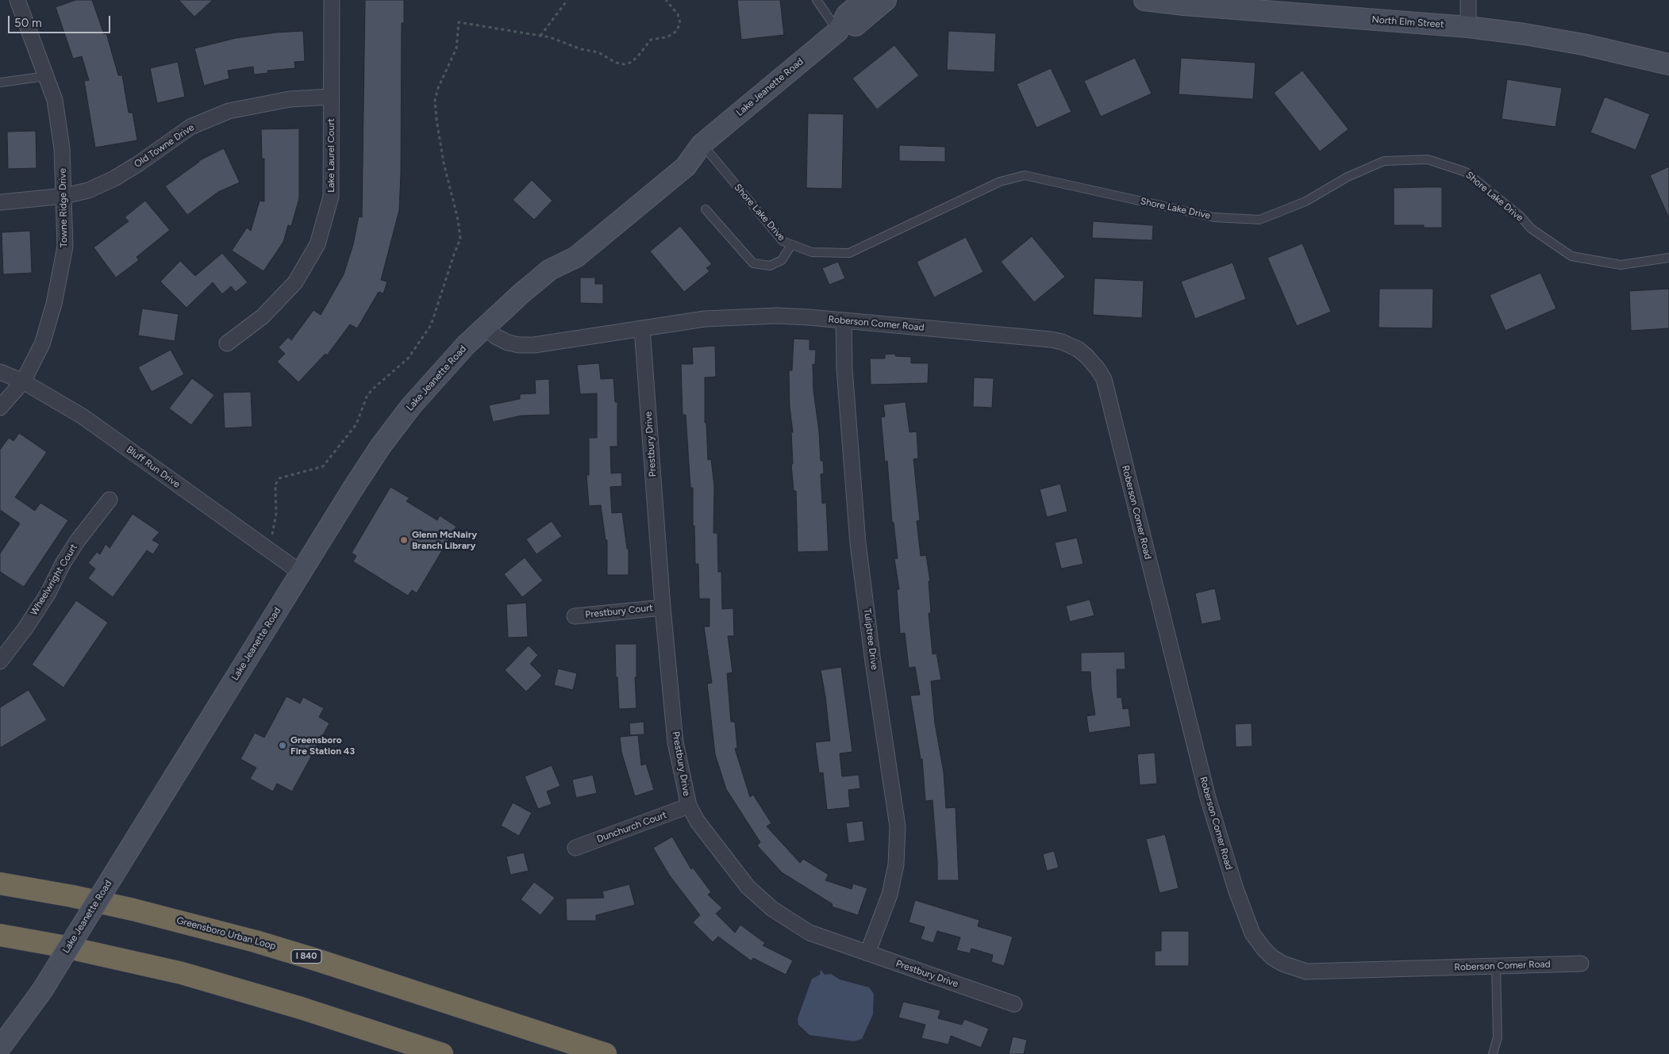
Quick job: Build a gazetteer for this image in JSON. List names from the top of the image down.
{
  "streets": {
    "highway": ["Greensboro Urban Loop", "I 840"],
    "street": [
      "North Elm Street",
      "Lake Jeanette Road",
      "Old Towne Drive",
      "Lake Laurel Court",
      "Towne Ridge Drive",
      "Roberson Comer Road",
      "Prestbury Drive",
      "Bluff Run Drive",
      "Wheelwright Court",
      "Prestbury Court",
      "Tuliptree Drive",
      "Dunchurch Court"
    ],
    "lane": ["Shore Lake Drive"]
  },
  "crossings": [
    ["Lake Jeanette Road", "Shore Lake Drive"],
    ["Lake Jeanette Road", "Roberson Comer Road"],
    ["Lake Jeanette Road", "Bluff Run Drive"],
    ["Old Towne Drive", "Lake Laurel Court"],
    ["Old Towne Drive", "Towne Ridge Drive"],
    ["Towne Ridge Drive", "Bluff Run Drive"],
    ["Roberson Comer Road", "Prestbury Drive"],
    ["Roberson Comer Road", "Tuliptree Drive"],
    ["Prestbury Drive", "Prestbury Court"],
    ["Prestbury Drive", "Tuliptree Drive"],
    ["Prestbury Drive", "Dunchurch Court"]
  ],
  "places": ["Glenn McNairy Branch Library", "Greensboro Fire Station 43"],
  "scale_bar": "50 m"
}
